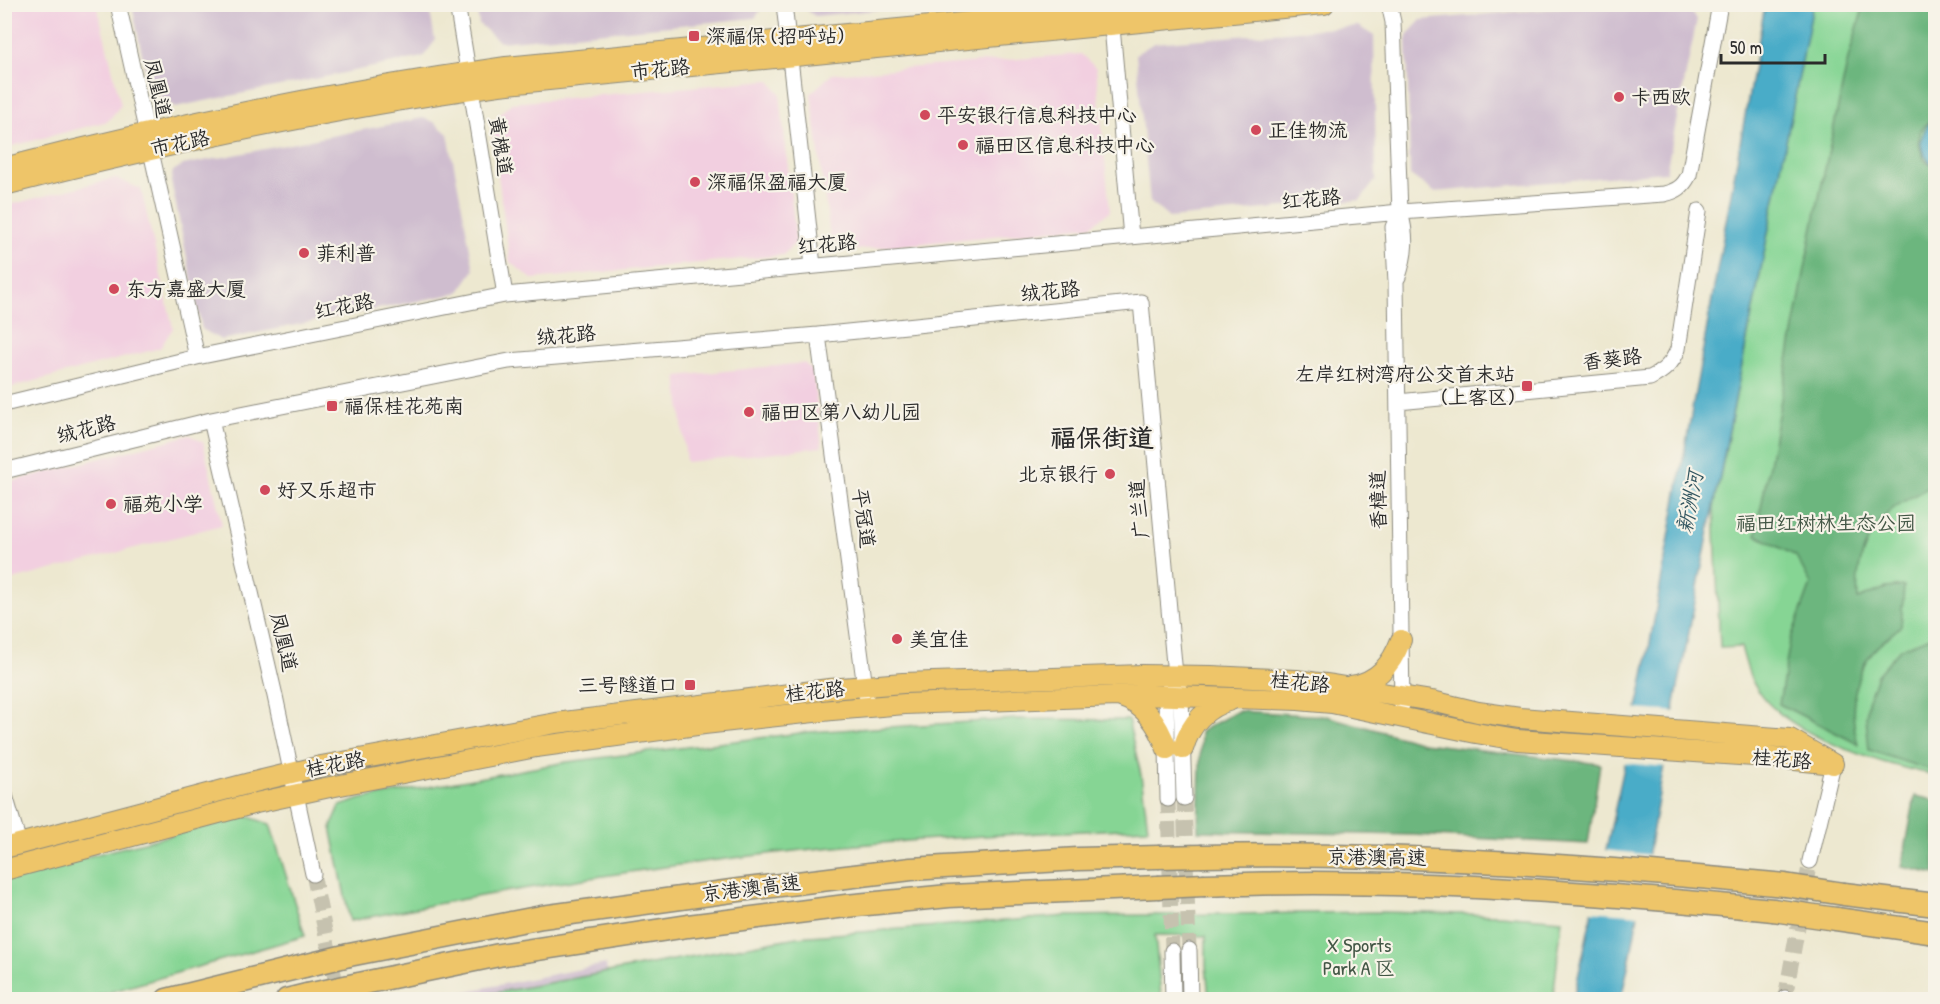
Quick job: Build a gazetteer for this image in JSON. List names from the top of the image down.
{
  "streets": {
    "highway": ["京港澳高速"],
    "main road": ["市花路", "桂花路"],
    "street": [
      "凤凰道",
      "黄槐道",
      "红花路",
      "绒花路",
      "香葵路",
      "香樟道",
      "广兰道",
      "平冠道"
    ]
  },
  "crossings": [
    ["市花路", "凤凰道"],
    ["市花路", "黄槐道"],
    ["凤凰道", "红花路"],
    ["凤凰道", "绒花路"],
    ["凤凰道", "桂花路"],
    ["黄槐道", "红花路"],
    ["红花路", "香樟道"],
    ["绒花路", "广兰道"],
    ["绒花路", "平冠道"],
    ["香葵路", "香樟道"],
    ["香樟道", "桂花路"],
    ["广兰道", "桂花路"],
    ["平冠道", "桂花路"]
  ],
  "districts": ["福保街道"],
  "water": ["新洲河"],
  "parks": ["福田红树林生态公园", "X Sports Park A 区"],
  "places": {
    "transit": [
      "深福保 (招呼站)",
      "左岸红树湾府公交首末站 (上客区)",
      "福保桂花苑南",
      "三号隧道口"
    ],
    "other": [
      "卡西欧",
      "平安银行信息科技中心",
      "正佳物流",
      "福田区信息科技中心",
      "深福保盈福大厦",
      "菲利普",
      "东方嘉盛大厦",
      "福田区第八幼儿园",
      "北京银行",
      "好又乐超市",
      "福苑小学",
      "美宜佳"
    ]
  },
  "scale_bar": "50 m"
}
